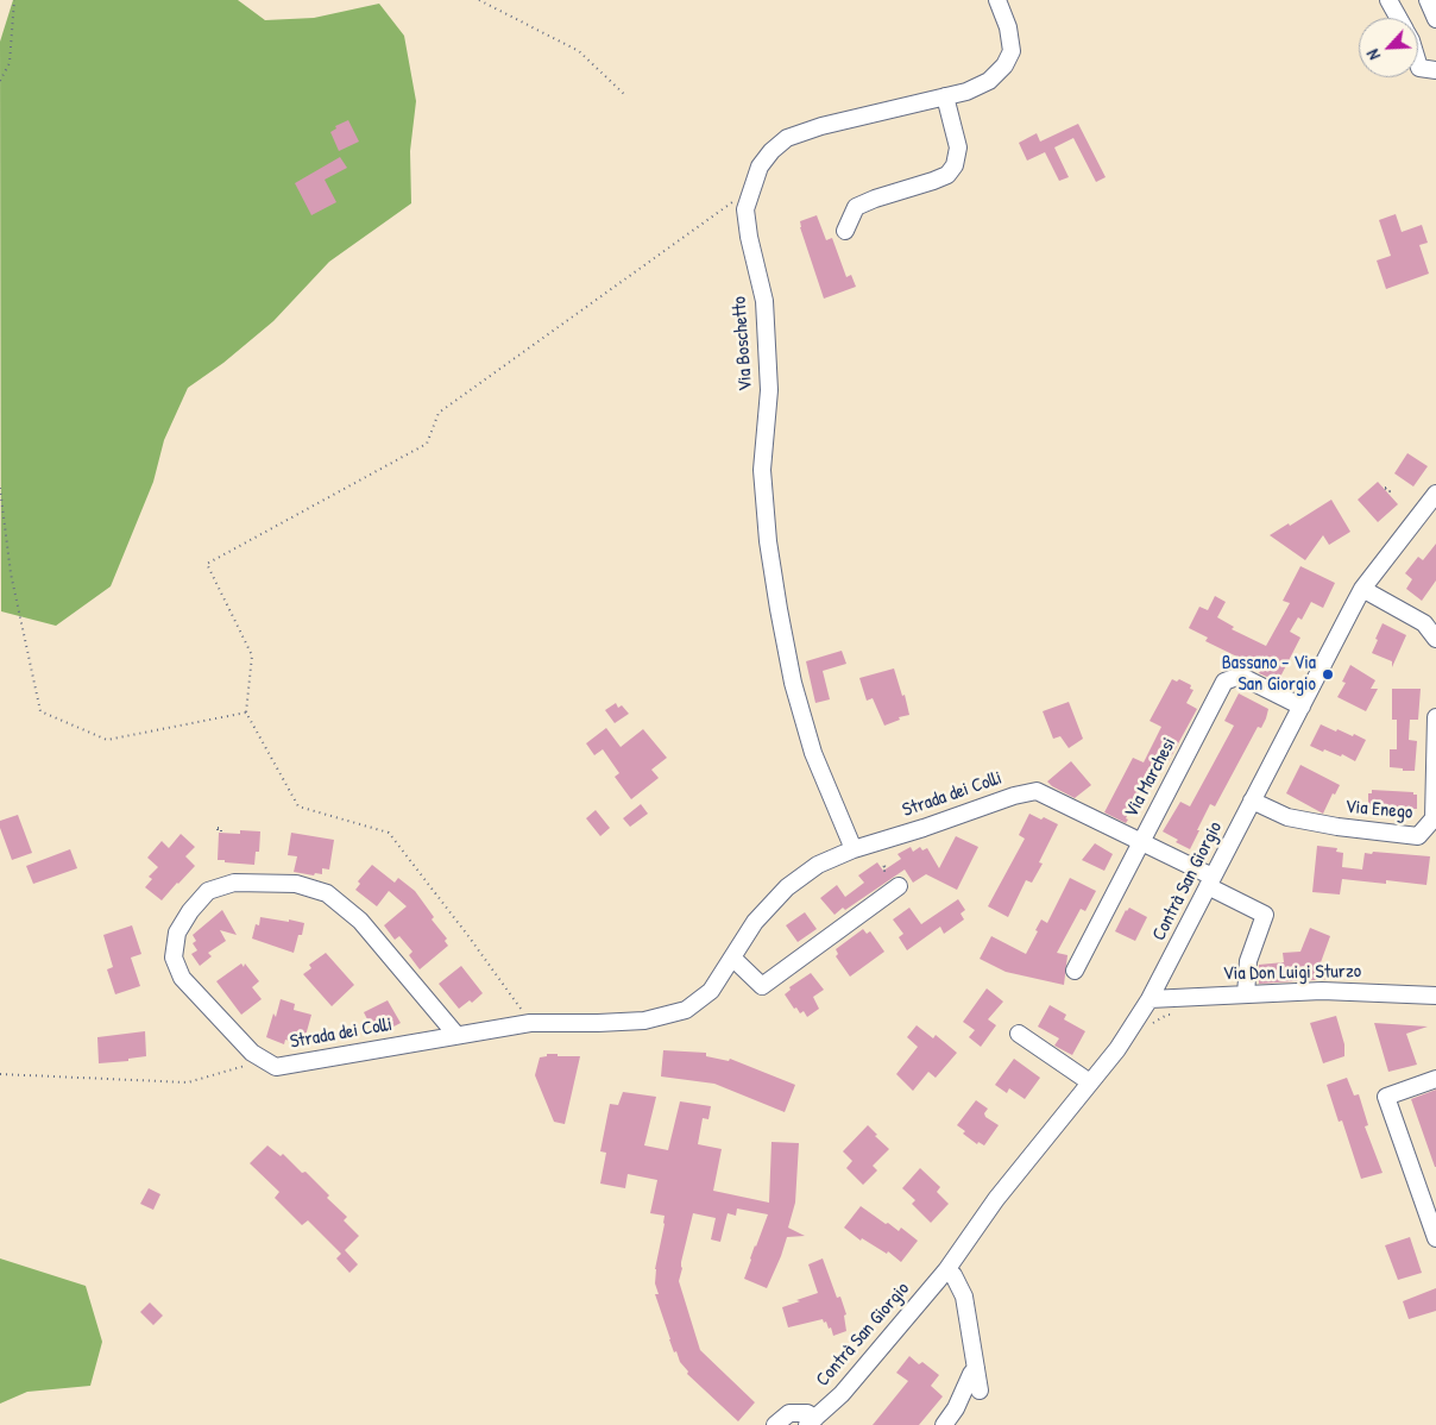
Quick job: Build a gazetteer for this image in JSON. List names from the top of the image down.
{
  "streets": {
    "street": [
      "Via Boschetto",
      "Via Marchesi",
      "Strada dei Colli",
      "Via Enego",
      "Contrà San Giorgio",
      "Via Don Luigi Sturzo"
    ]
  },
  "crossings": [
    ["Via Boschetto", "Strada dei Colli"],
    ["Via Marchesi", "Strada dei Colli"],
    ["Via Marchesi", "Contrà San Giorgio"],
    ["Strada dei Colli", "Contrà San Giorgio"],
    ["Strada dei Colli", "Via Don Luigi Sturzo"],
    ["Via Enego", "Contrà San Giorgio"],
    ["Contrà San Giorgio", "Via Don Luigi Sturzo"]
  ],
  "places": ["Bassano - Via San Giorgio"],
  "north": "bottom left"
}
